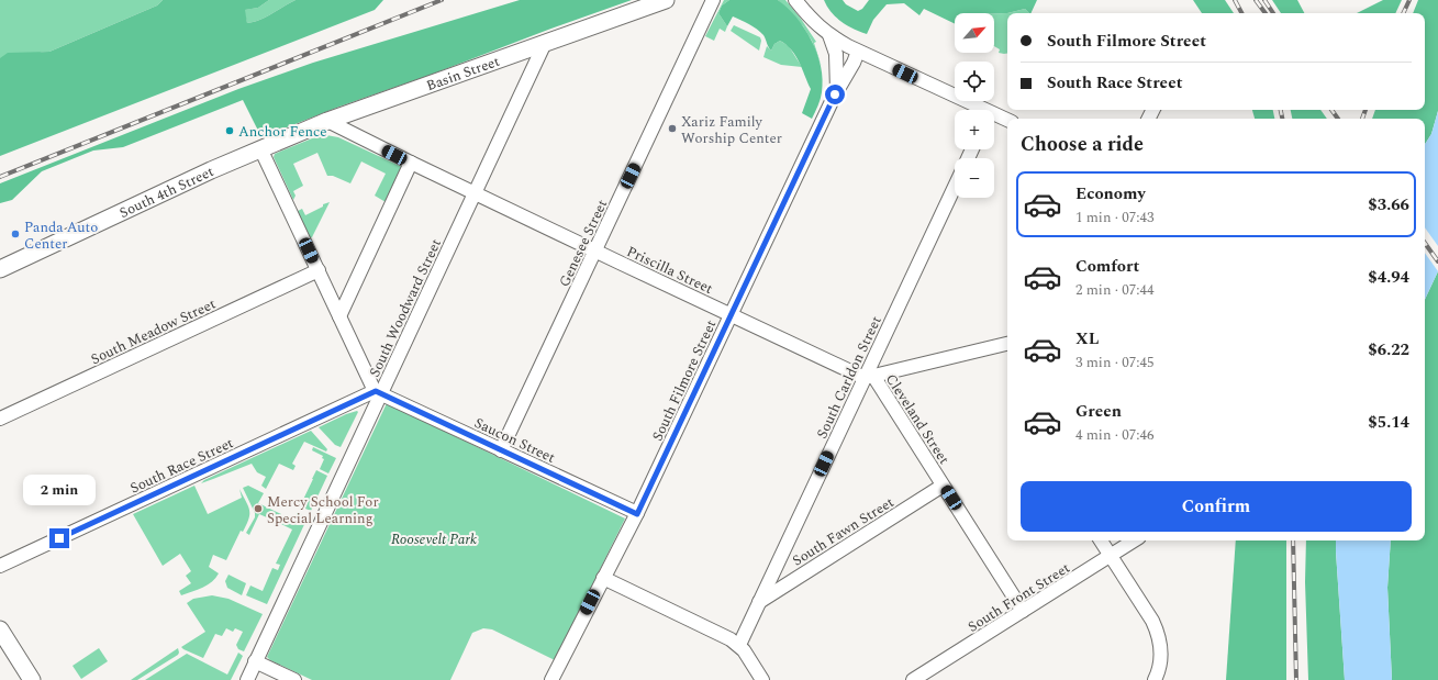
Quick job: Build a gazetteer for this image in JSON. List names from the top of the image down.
{
  "streets": {
    "main road": ["Basin Street", "South 4th Street"],
    "street": [
      "Genesee Street",
      "Priscilla Street",
      "South Woodward Street",
      "South Meadow Street",
      "South Carldon Street",
      "South Filmore Street",
      "Cleveland Street",
      "Saucon Street",
      "South Race Street",
      "South Fawn Street",
      "South Front Street"
    ]
  },
  "crossings": [
    ["Basin Street", "South 4th Street"],
    ["Basin Street", "Priscilla Street"],
    ["Basin Street", "South Woodward Street"],
    ["Genesee Street", "Priscilla Street"],
    ["Genesee Street", "Saucon Street"],
    ["Priscilla Street", "South Woodward Street"],
    ["Priscilla Street", "South Carldon Street"],
    ["Priscilla Street", "South Filmore Street"],
    ["Priscilla Street", "Cleveland Street"],
    ["South Woodward Street", "Saucon Street"],
    ["South Woodward Street", "South Race Street"],
    ["South Carldon Street", "Cleveland Street"],
    ["South Carldon Street", "South Fawn Street"],
    ["South Filmore Street", "Saucon Street"],
    ["Cleveland Street", "South Fawn Street"],
    ["Cleveland Street", "South Front Street"],
    ["Saucon Street", "South Race Street"]
  ],
  "parks": ["Roosevelt Park"],
  "places": [
    "Xariz Family Worship Center",
    "Anchor Fence",
    "Panda Auto Center",
    "Mercy School For Special Learning"
  ],
  "north": "top right",
  "page": {
    "map_buttons": ["+", "−"],
    "banner": ["South Filmore Street", "South Race Street"],
    "heading": "Choose a ride",
    "list": [
      {
        "name": "Economy",
        "note": "1 min · 07:43",
        "value": "$3.66"
      },
      {
        "name": "Comfort",
        "note": "2 min · 07:44",
        "value": "$4.94"
      },
      {
        "name": "XL",
        "note": "3 min · 07:45",
        "value": "$6.22"
      },
      {
        "name": "Green",
        "note": "4 min · 07:46",
        "value": "$5.14"
      }
    ],
    "buttons": "Confirm",
    "bubble": "2 min"
  }
}
